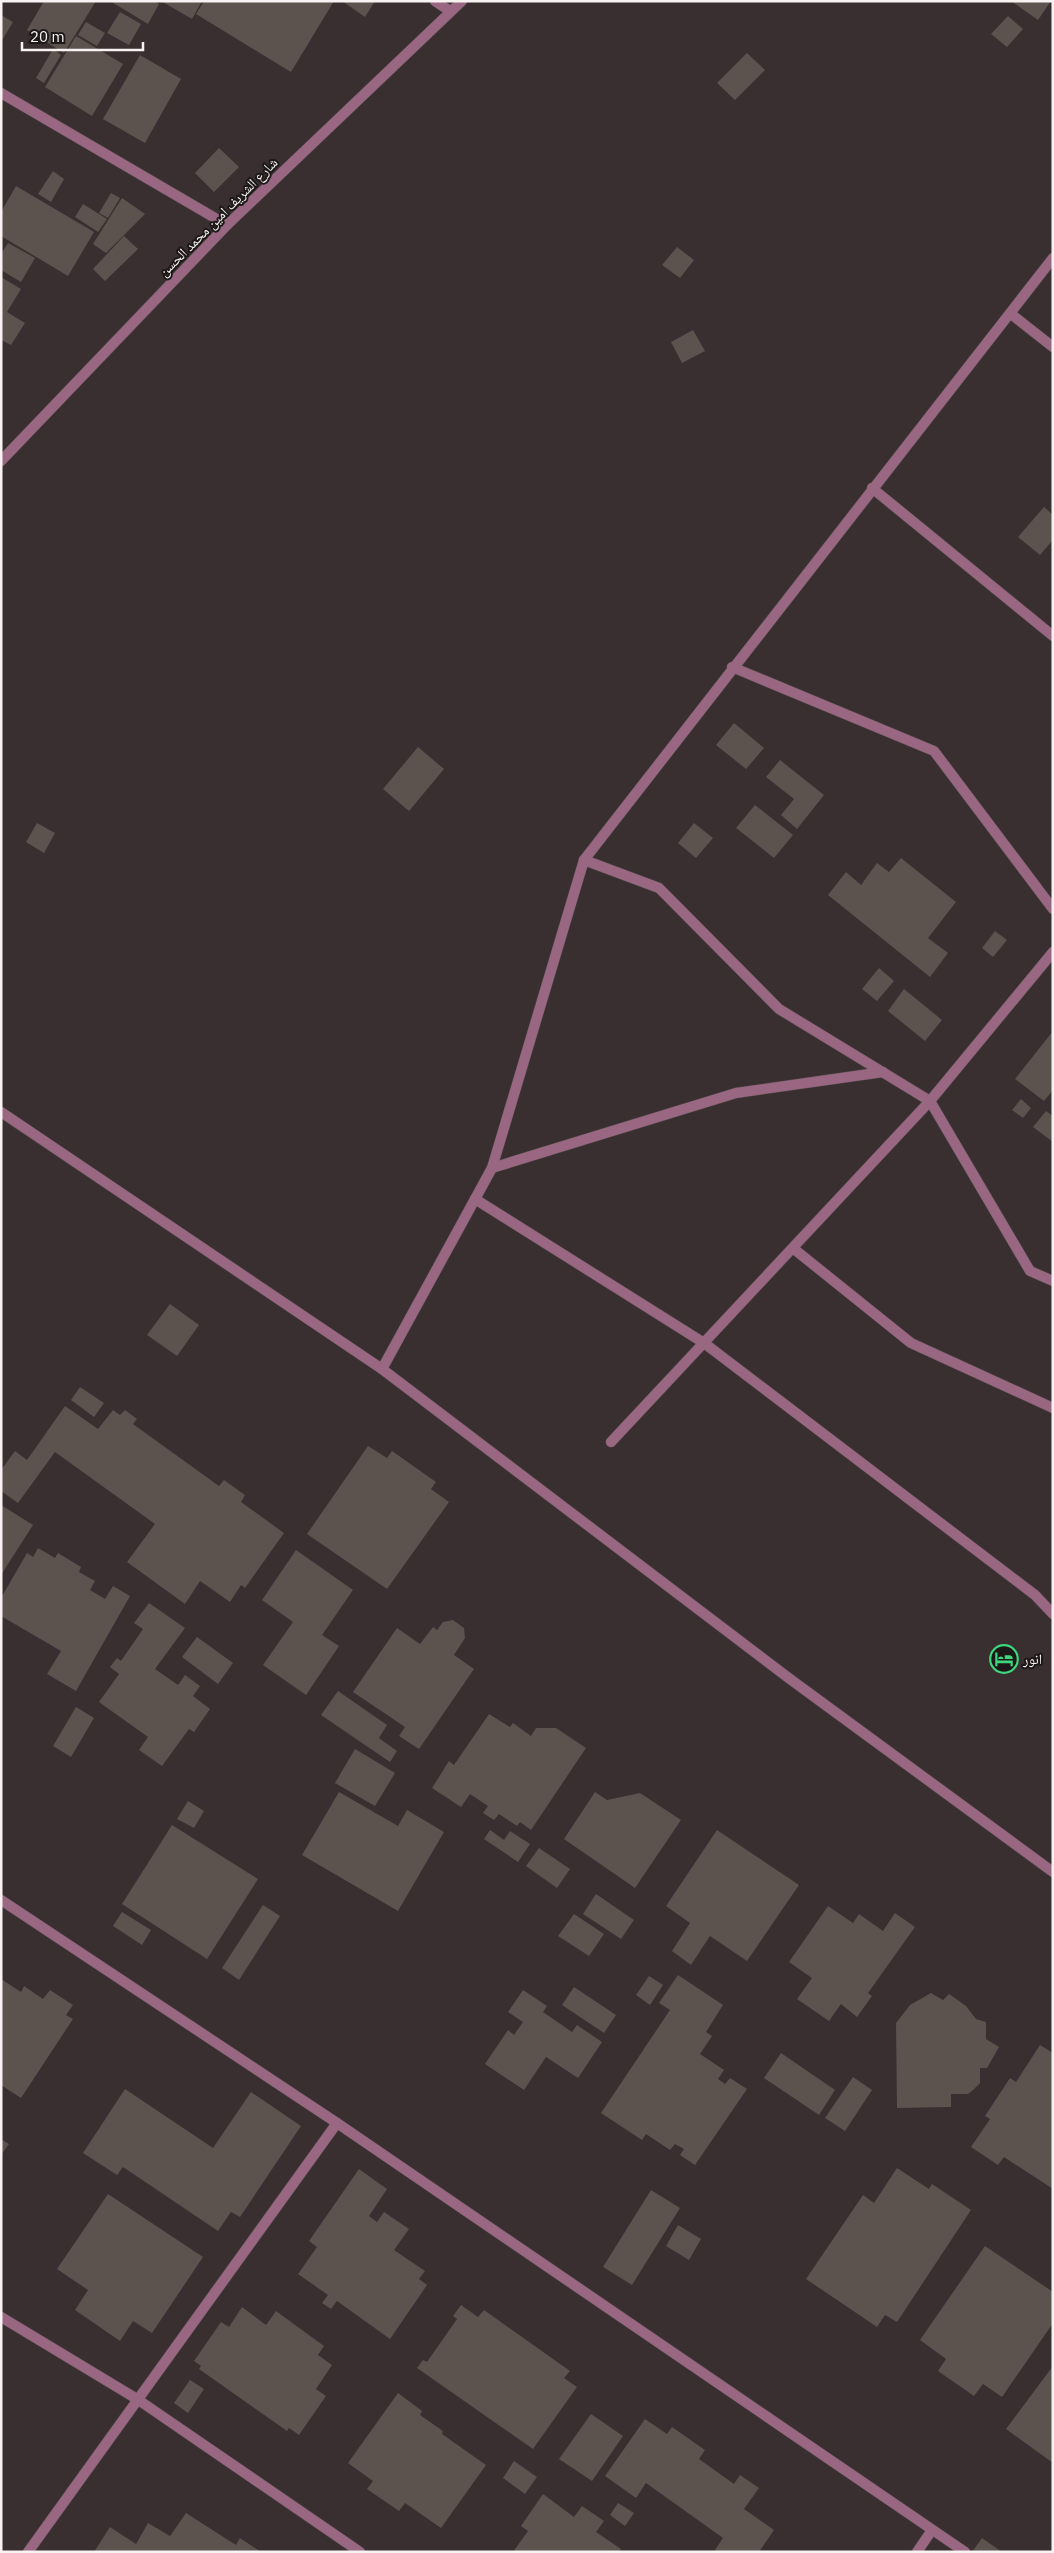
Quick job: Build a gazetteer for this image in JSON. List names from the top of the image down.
{
  "streets": {
    "street": ["شارع الشريف امين محمد الحسن"]
  },
  "places": {
    "hotel": ["انور"]
  },
  "scale_bar": "20 m"
}
